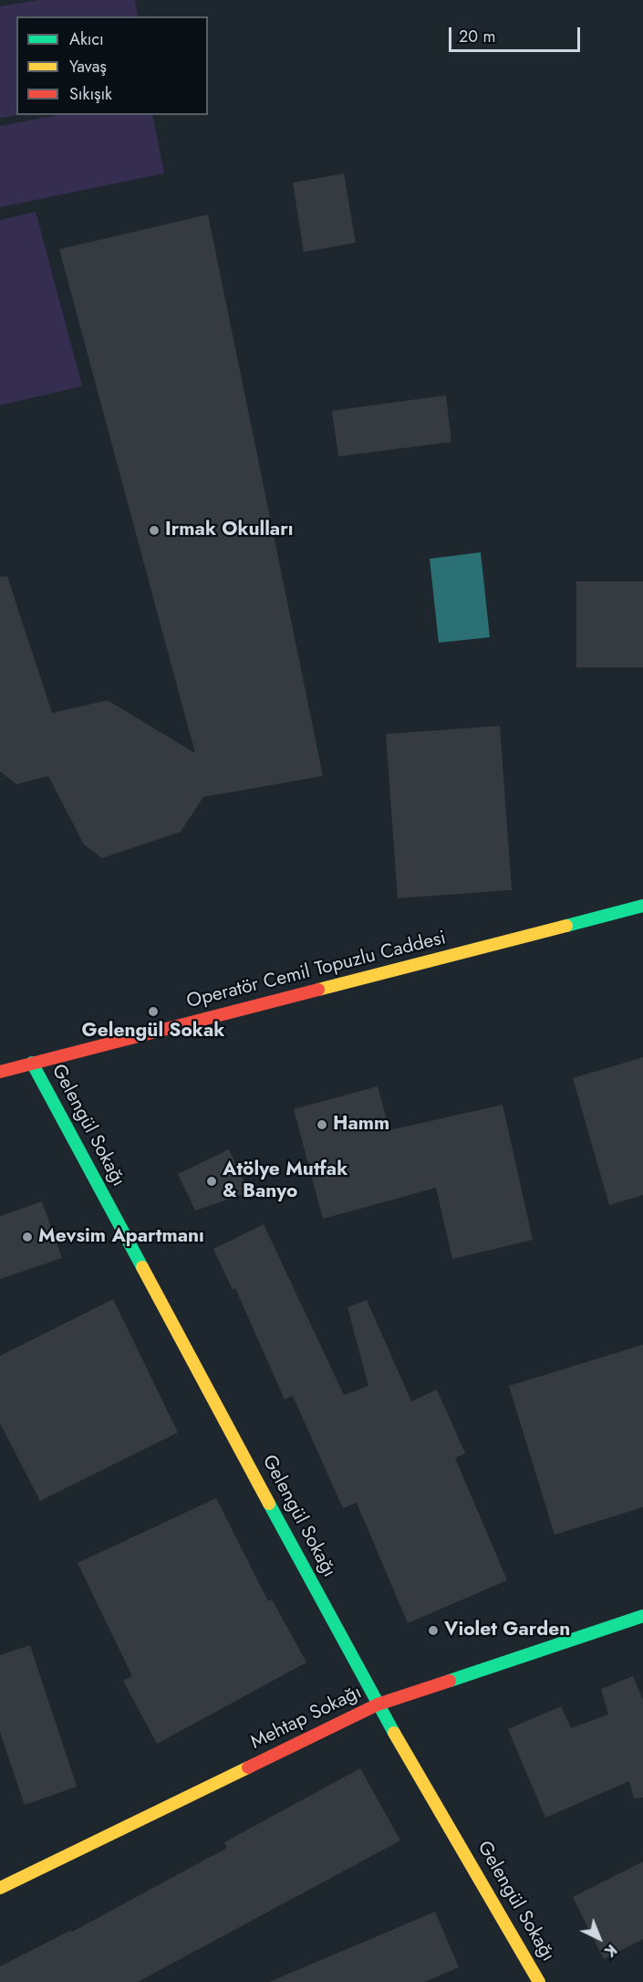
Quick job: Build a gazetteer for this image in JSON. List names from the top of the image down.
{
  "streets": {
    "street": ["Operatör Cemil Topuzlu Caddesi", "Gelengül Sokağı", "Mehtap Sokağı"]
  },
  "crossings": [
    ["Operatör Cemil Topuzlu Caddesi", "Gelengül Sokağı"],
    ["Gelengül Sokağı", "Mehtap Sokağı"]
  ],
  "places": [
    "Irmak Okulları",
    "Gelengül Sokak",
    "Hamm",
    "Atölye Mutfak & Banyo",
    "Mevsim Apartmanı",
    "Violet Garden"
  ],
  "legend": ["Akıcı", "Yavaş", "Sıkışık"],
  "scale_bar": "20 m",
  "north": "bottom right"
}
